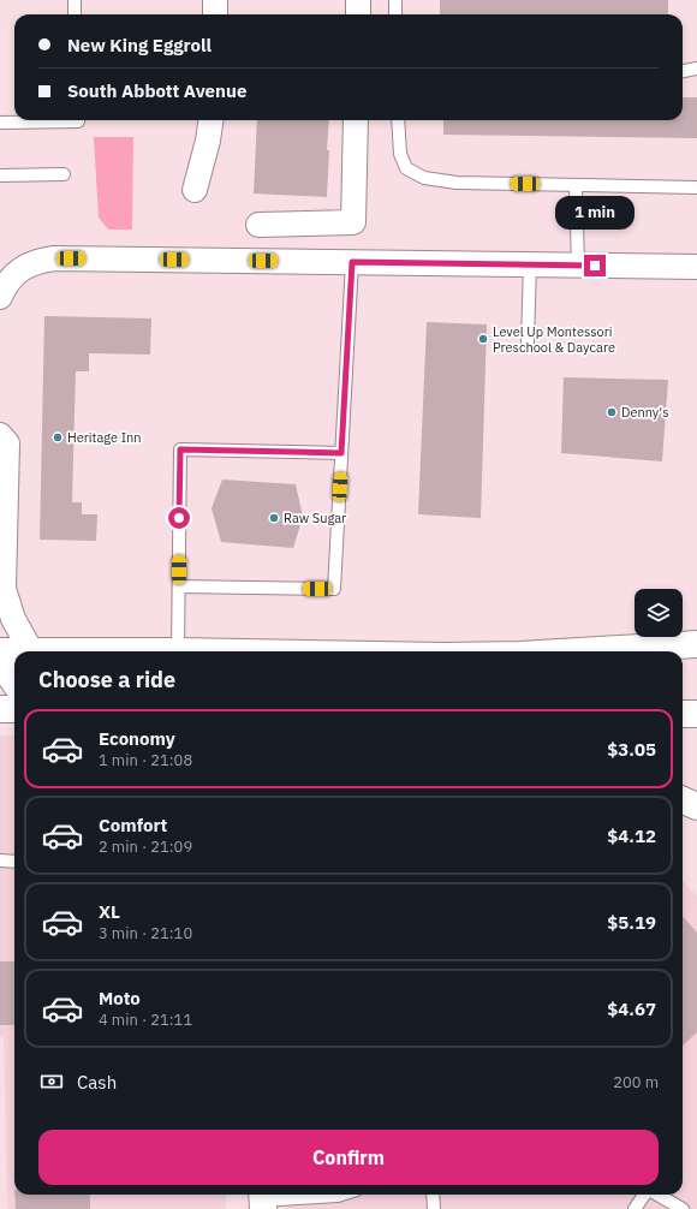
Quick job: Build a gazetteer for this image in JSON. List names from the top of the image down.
{
  "places": [
    "Level Up Montessori Preschool & Daycare",
    "Denny's",
    "Heritage Inn",
    "Raw Sugar"
  ],
  "page": {
    "banner": ["New King Eggroll", "South Abbott Avenue"],
    "bubble": "1 min",
    "heading": "Choose a ride",
    "list": [
      {
        "name": "Economy",
        "note": "1 min · 21:08",
        "value": "$3.05"
      },
      {
        "name": "Comfort",
        "note": "2 min · 21:09",
        "value": "$4.12"
      },
      {
        "name": "XL",
        "note": "3 min · 21:10",
        "value": "$5.19"
      },
      {
        "name": "Moto",
        "note": "4 min · 21:11",
        "value": "$4.67"
      }
    ],
    "pay": ["Cash", "200 m"],
    "buttons": "Confirm"
  }
}
